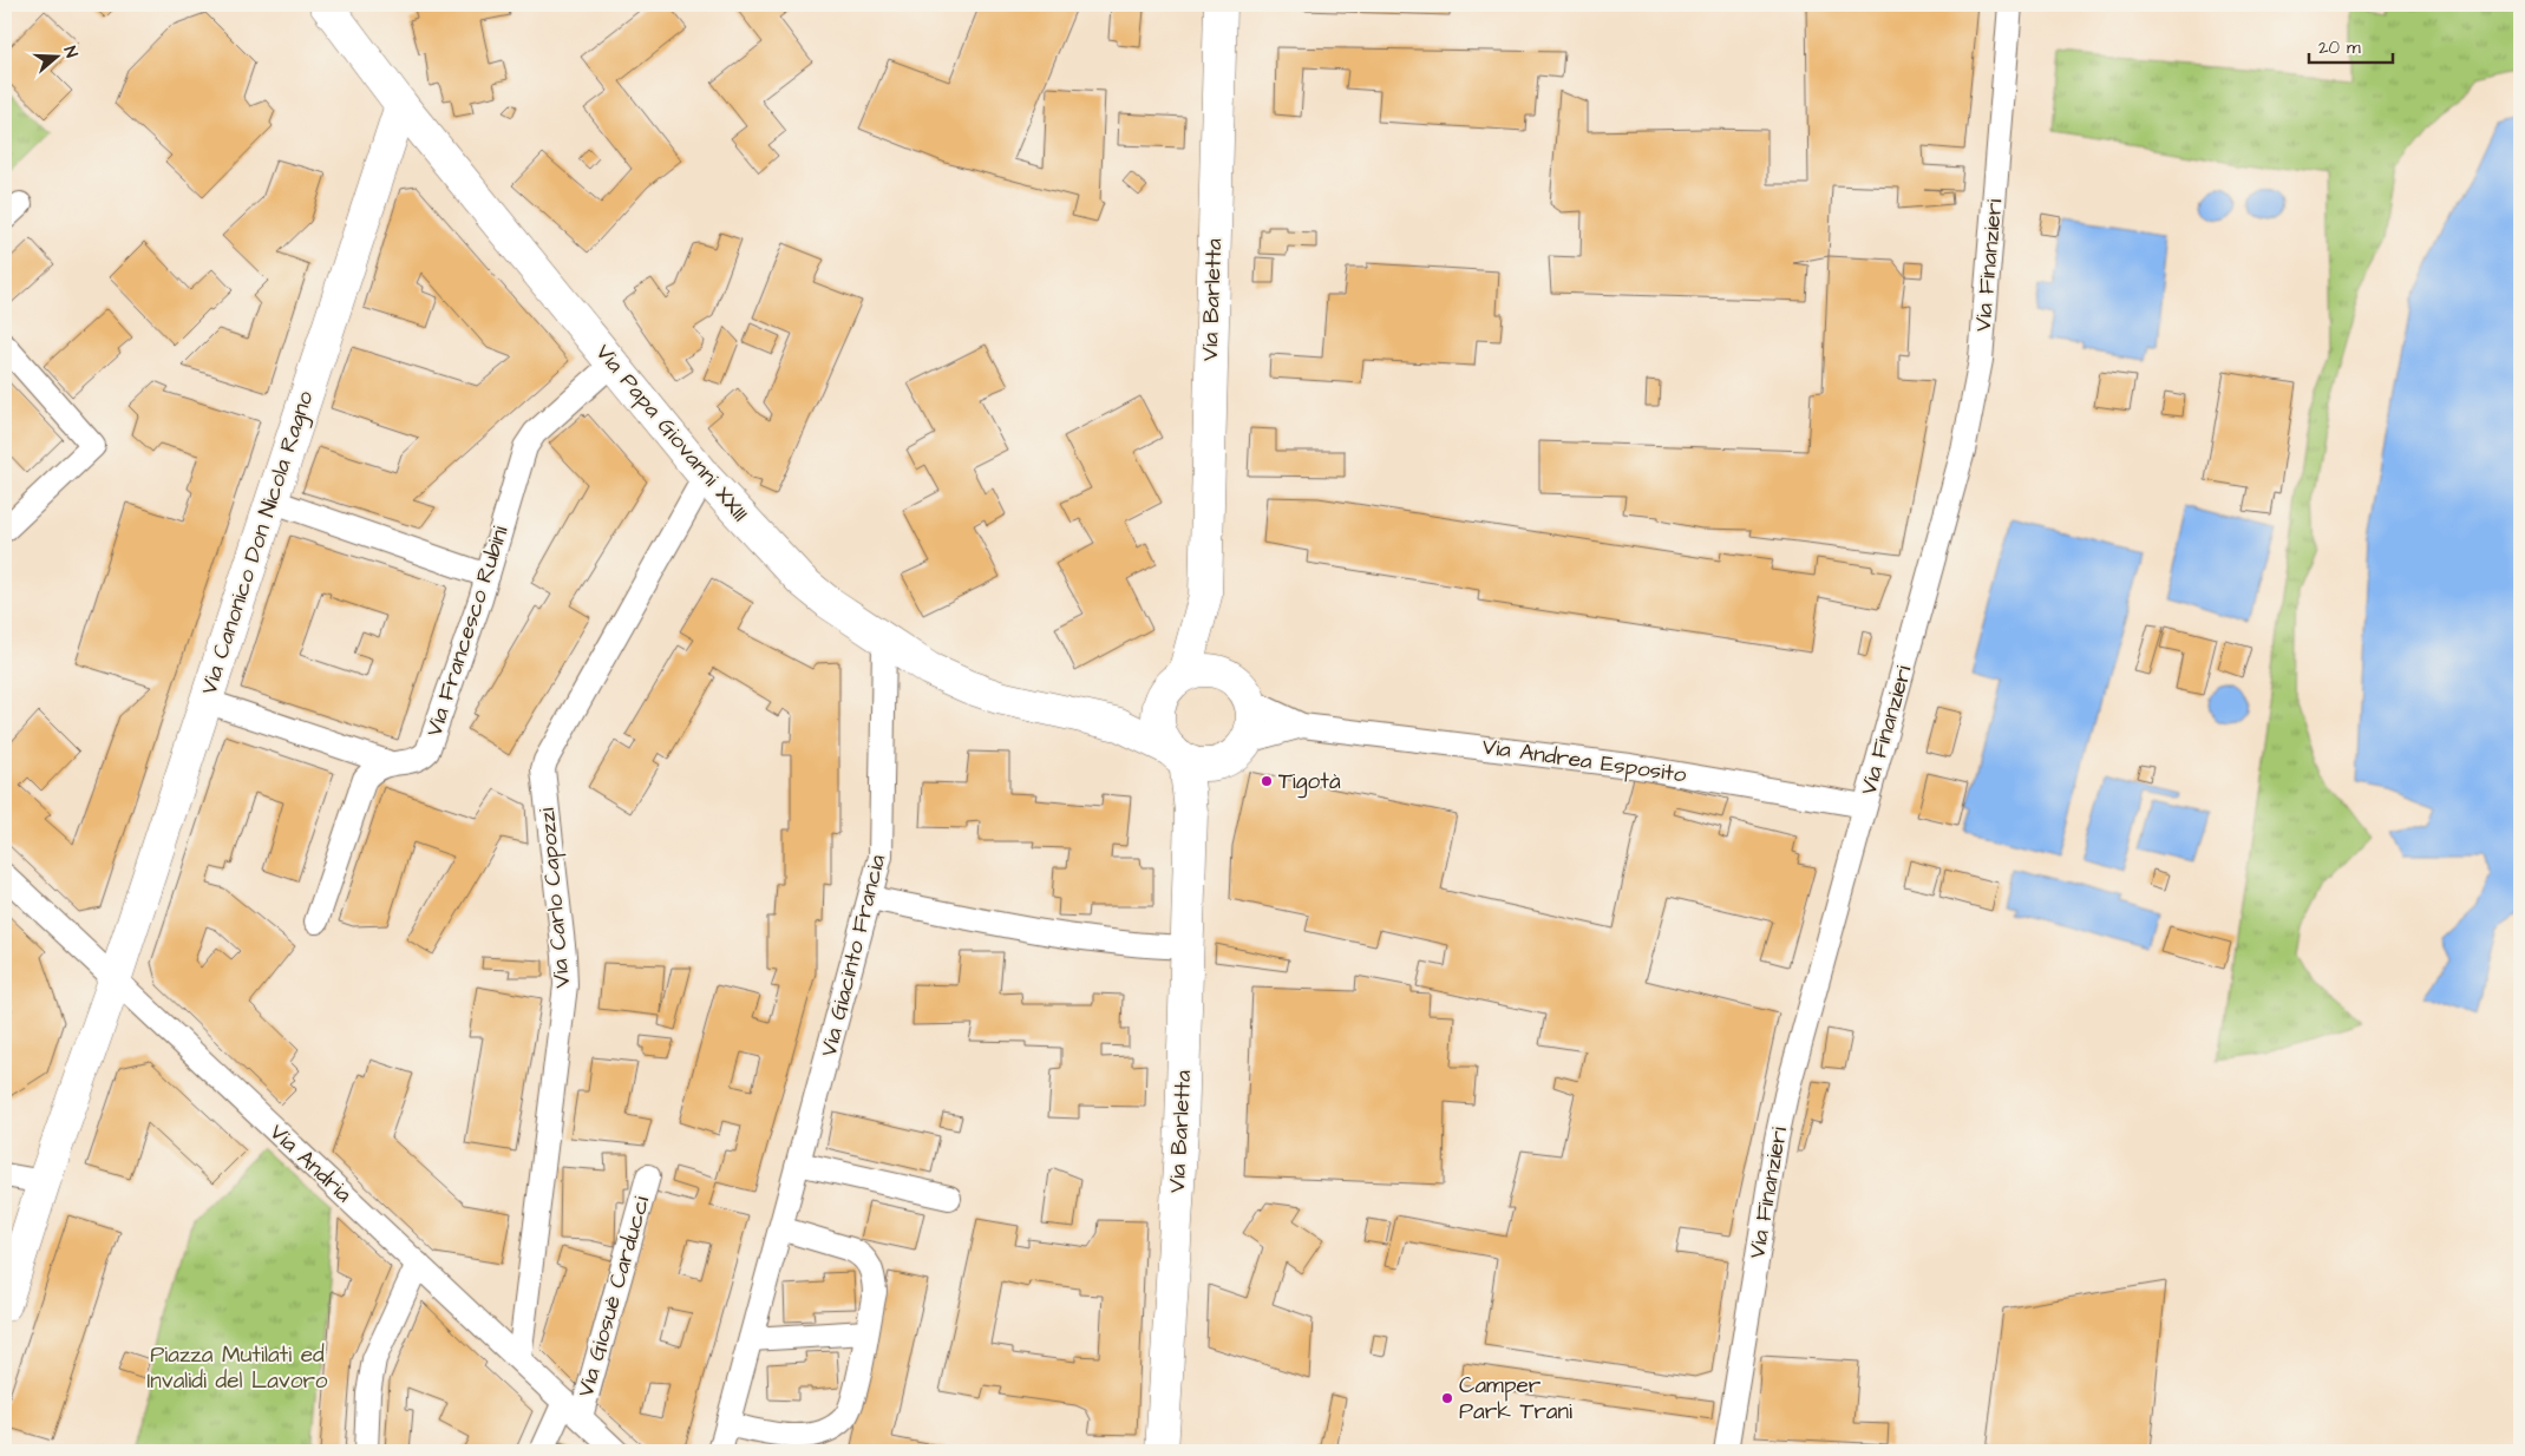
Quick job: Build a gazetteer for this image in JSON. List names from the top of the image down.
{
  "streets": {
    "main road": ["Via Barletta", "Via Papa Giovanni XXIII", "Via Canonico Don Nicola Ragno"],
    "street": [
      "Via Finanzieri",
      "Via Francesco Rubini",
      "Via Andrea Esposito",
      "Via Carlo Capozzi",
      "Via Giacinto Francia",
      "Via Andria",
      "Via Giosuè Carducci"
    ]
  },
  "crossings": [
    ["Via Finanzieri", "Via Andrea Esposito"],
    ["Via Barletta", "Via Papa Giovanni XXIII"],
    ["Via Barletta", "Via Andrea Esposito"],
    ["Via Papa Giovanni XXIII", "Via Canonico Don Nicola Ragno"],
    ["Via Papa Giovanni XXIII", "Via Francesco Rubini"],
    ["Via Papa Giovanni XXIII", "Via Andrea Esposito"],
    ["Via Papa Giovanni XXIII", "Via Carlo Capozzi"],
    ["Via Papa Giovanni XXIII", "Via Giacinto Francia"],
    ["Via Canonico Don Nicola Ragno", "Via Andria"],
    ["Via Carlo Capozzi", "Via Andria"],
    ["Via Andria", "Via Giosuè Carducci"]
  ],
  "parks": ["Piazza Mutilati ed Invalidi del Lavoro"],
  "places": ["Tigotà", "Camper Park Trani"],
  "scale_bar": "20 m",
  "north": "right"
}
